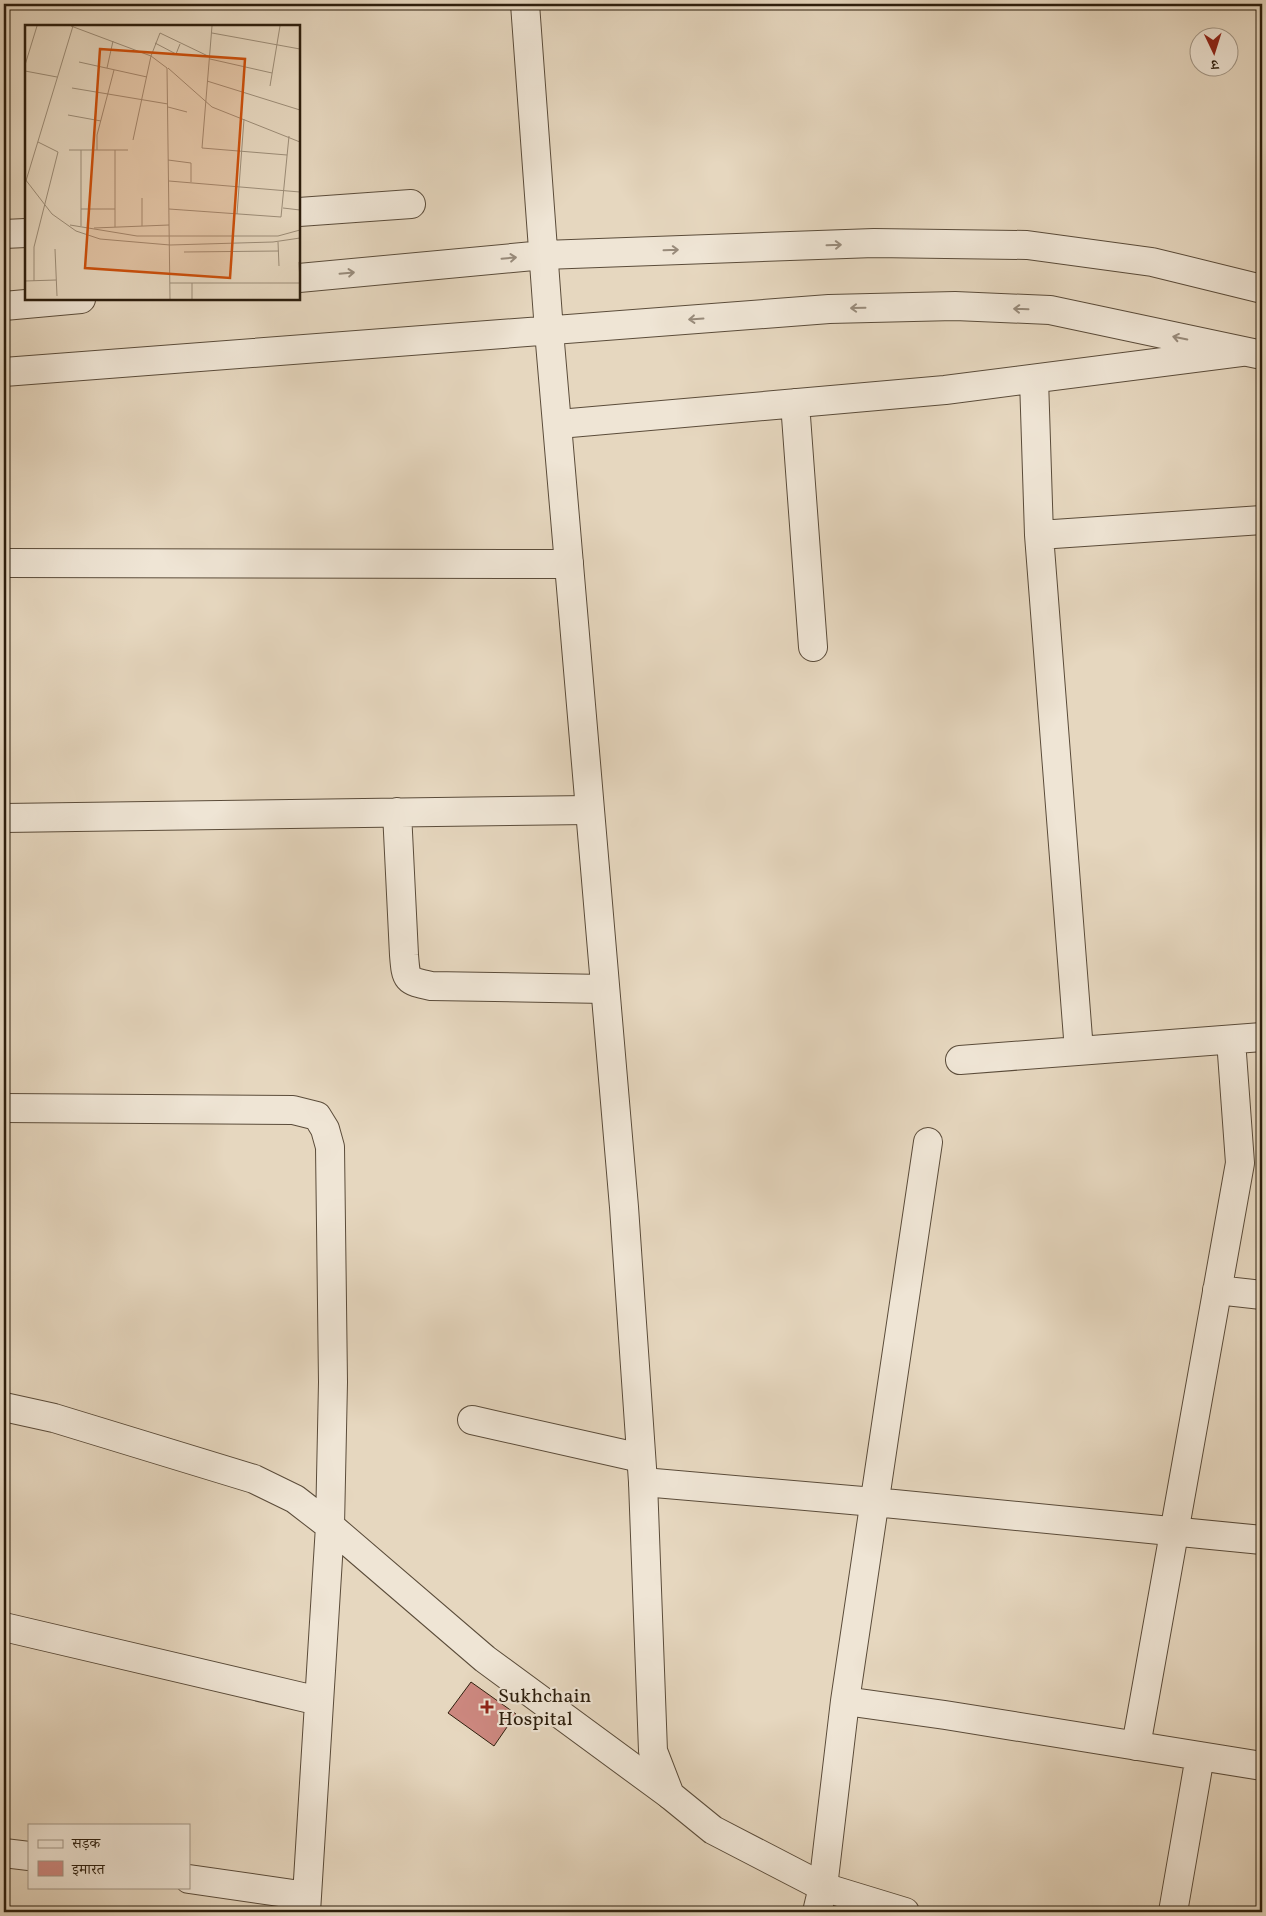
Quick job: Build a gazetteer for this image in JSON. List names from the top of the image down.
{
  "places": {
    "health": ["Sukhchain Hospital"]
  },
  "legend": ["सड़क", "इमारत"],
  "north": "bottom"
}
